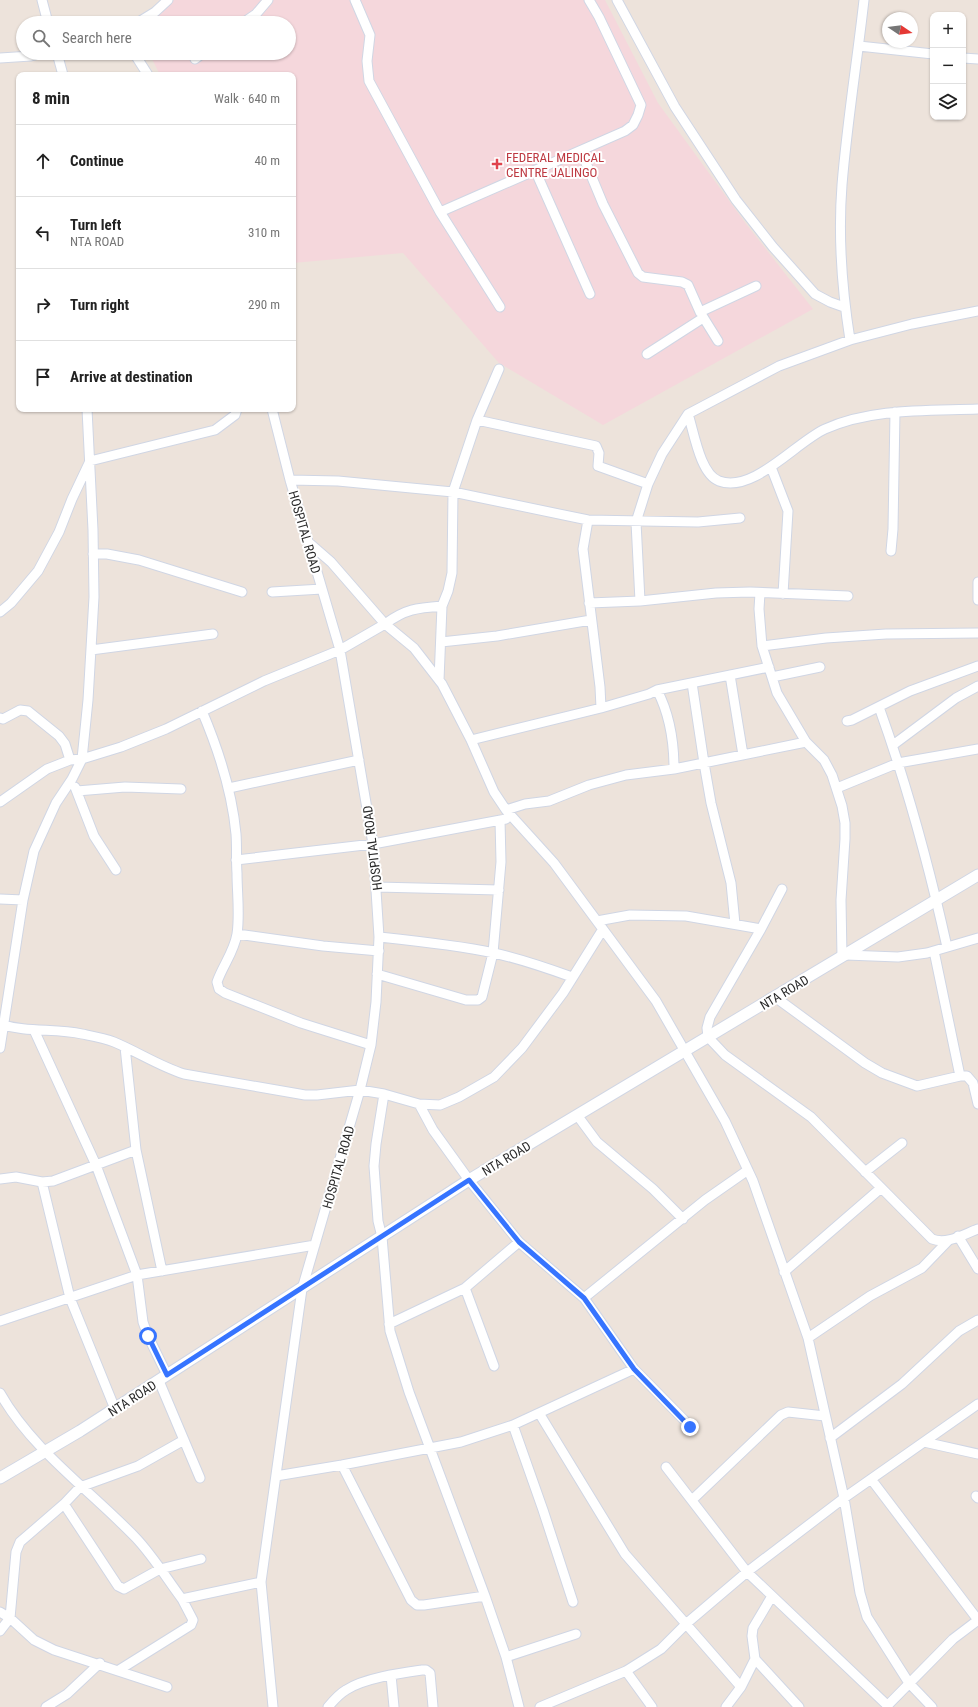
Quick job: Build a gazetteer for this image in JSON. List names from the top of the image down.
{
  "streets": {
    "street": ["HOSPITAL ROAD", "NTA ROAD"]
  },
  "crossings": [
    ["HOSPITAL ROAD", "NTA ROAD"]
  ],
  "places": {
    "health": ["FEDERAL MEDICAL CENTRE JALINGO"]
  },
  "north": "right",
  "page": {
    "map_buttons": ["+", "−"],
    "search": "Search here",
    "heading": ["8 min", "Walk · 640 m"],
    "list": [
      ["Continue", "40 m"],
      ["Turn left", "NTA ROAD", "310 m"],
      ["Turn right", "290 m"],
      "Arrive at destination"
    ]
  }
}
